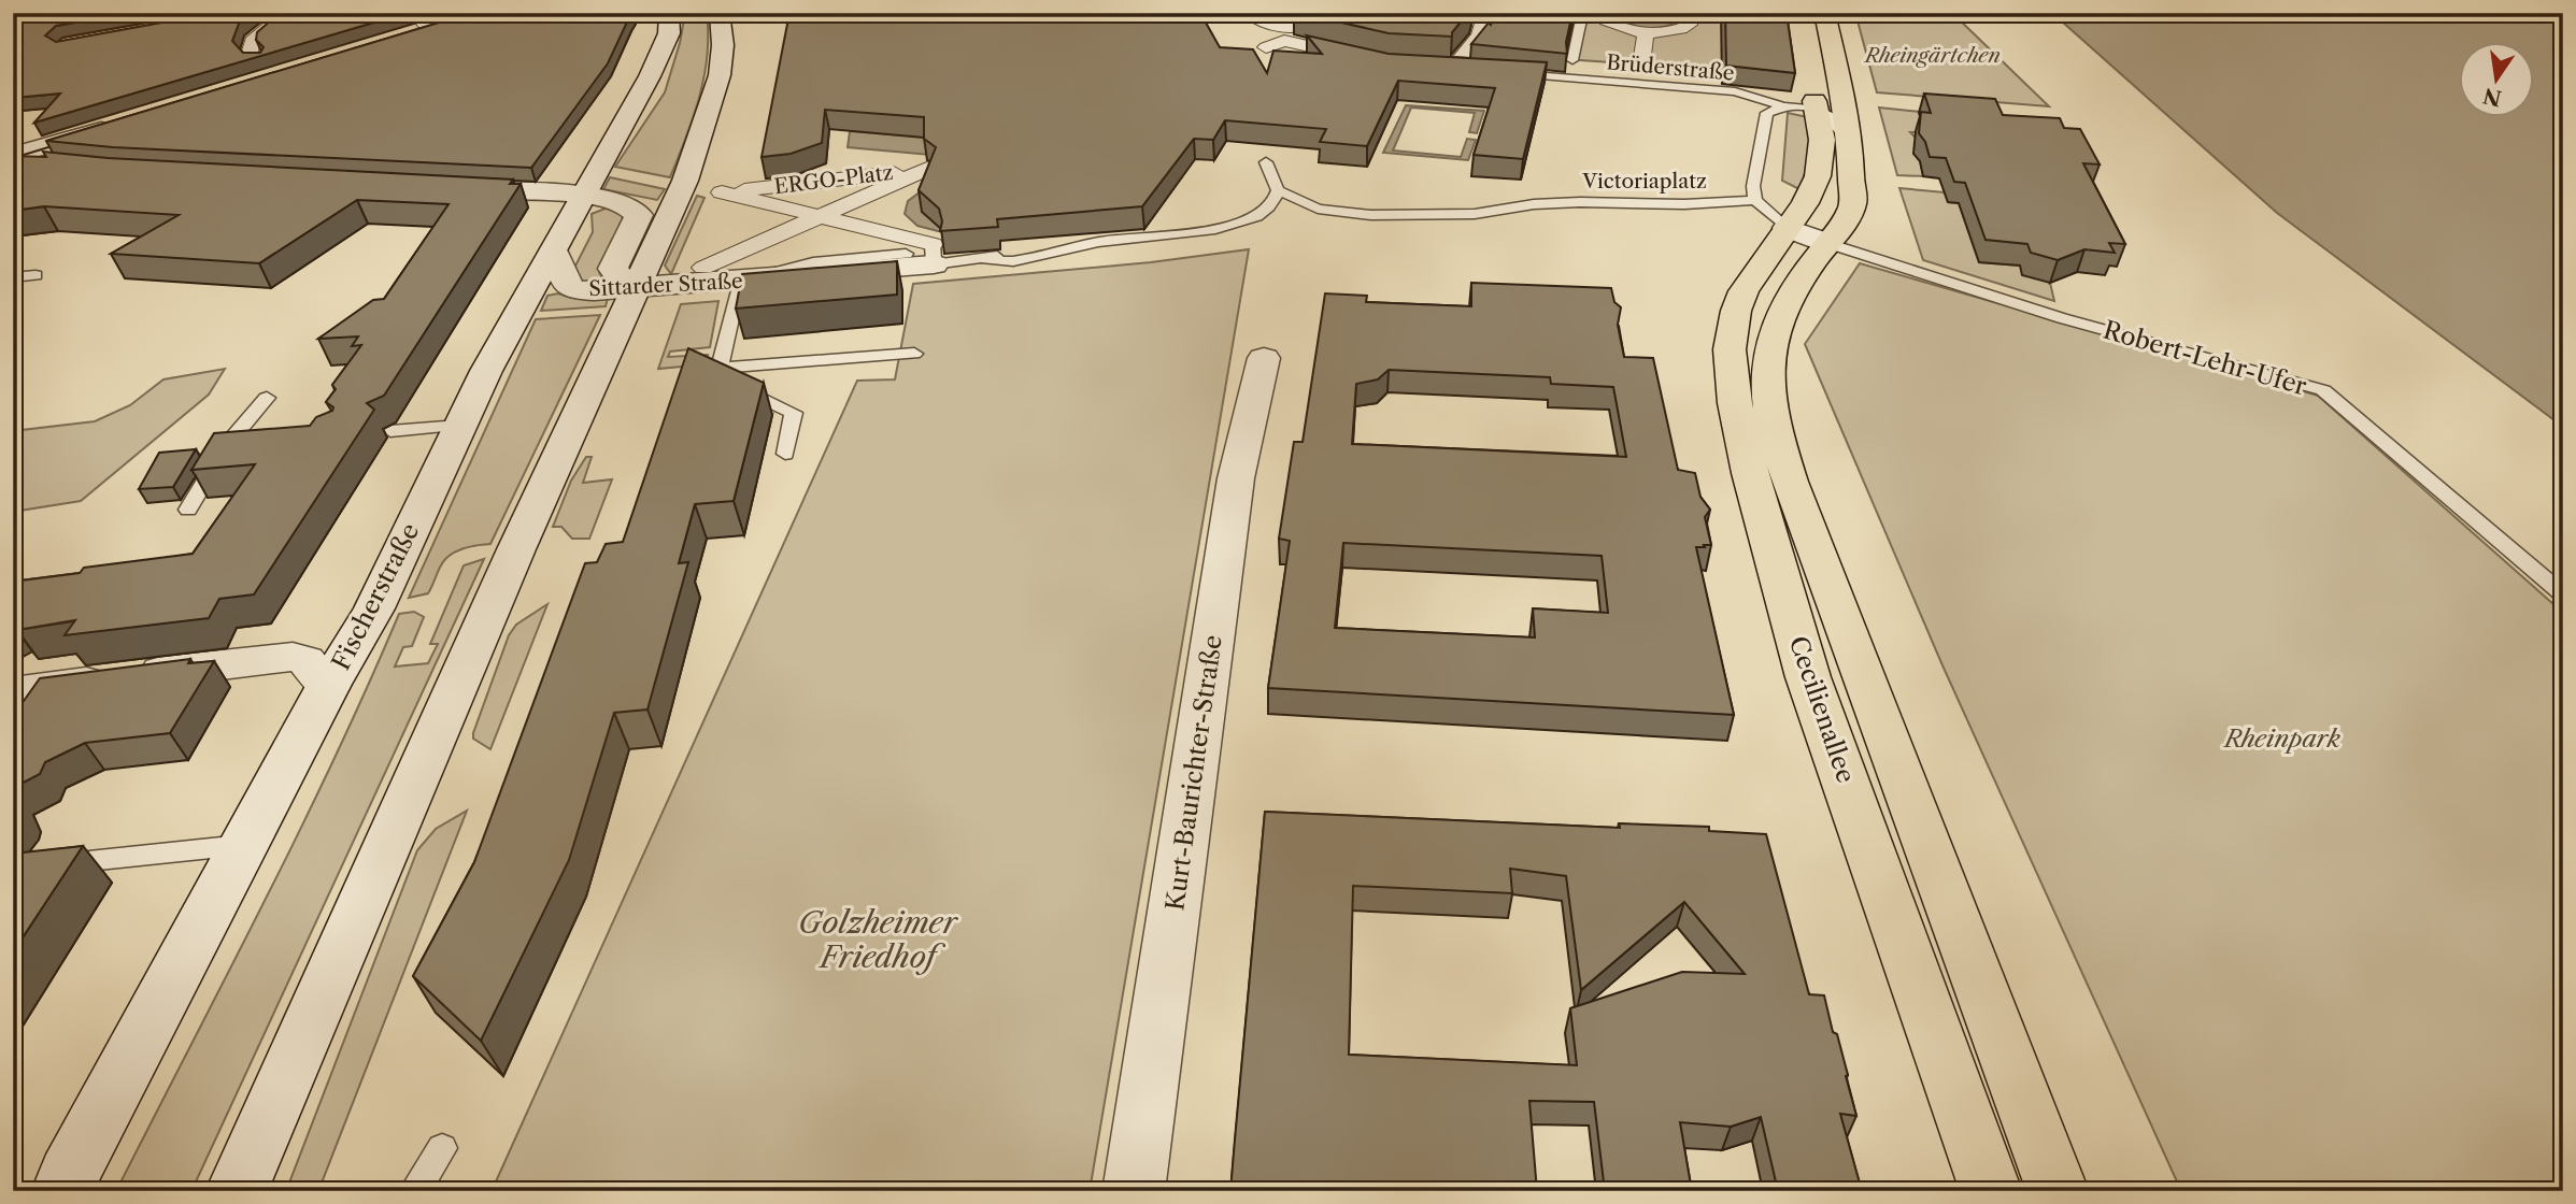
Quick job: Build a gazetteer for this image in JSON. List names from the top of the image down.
{
  "streets": {
    "main road": [
      "Sittarder Straße",
      "Fischerstraße",
      "Cecilienallee",
      "Kurt-Baurichter-Straße"
    ],
    "street": ["ERGO-Platz"],
    "lane": ["Brüderstraße", "Victoriaplatz", "Robert-Lehr-Ufer"]
  },
  "crossings": [
    ["ERGO-Platz", "Sittarder Straße"],
    ["Victoriaplatz", "Sittarder Straße"],
    ["Sittarder Straße", "Fischerstraße"],
    ["Robert-Lehr-Ufer", "Cecilienallee"]
  ],
  "parks": ["Rheingärtchen", "Rheinpark", "Golzheimer Friedhof"],
  "north": "bottom"
}
